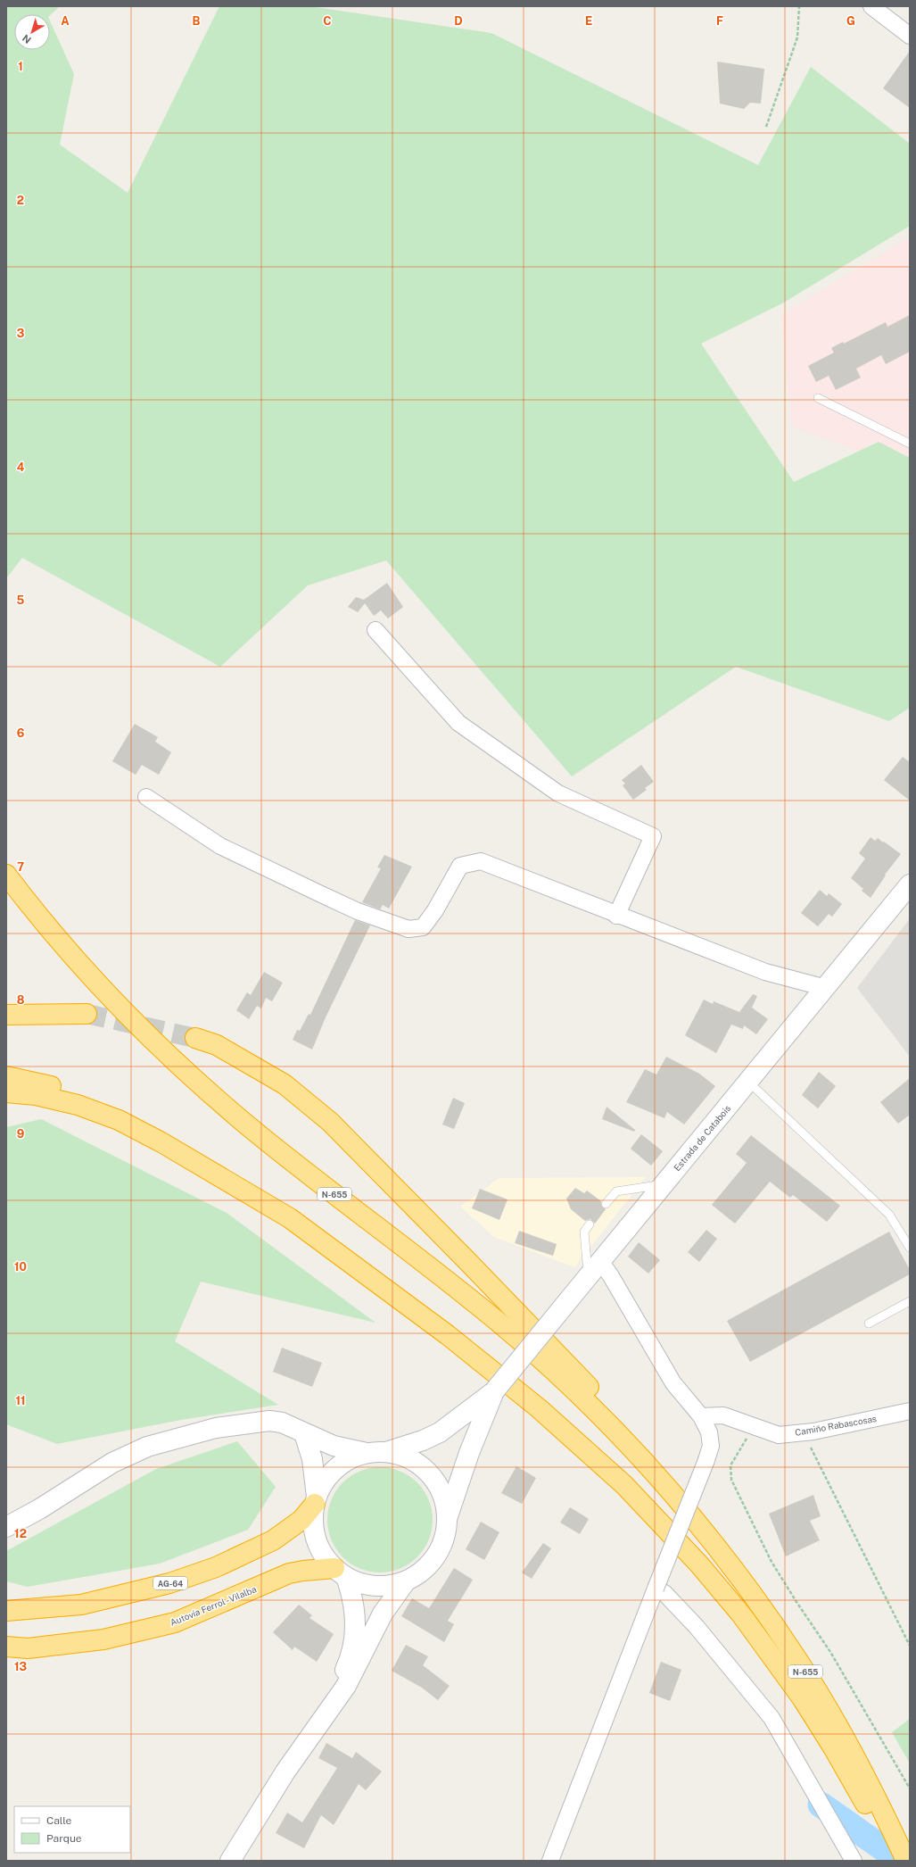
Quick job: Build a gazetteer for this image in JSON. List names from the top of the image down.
{
  "streets": {
    "highway": ["N-655", "AG-64", "Autovía Ferrol - Vilalba"],
    "main road": ["Estrada de Catabois"],
    "street": ["Camiño Rabascosas"]
  },
  "legend": ["Calle", "Parque"],
  "north": "bottom left",
  "grid": {
    "columns": [
      "A",
      "B",
      "C",
      "D",
      "E",
      "F",
      "G"
    ],
    "rows": [
      "1",
      "2",
      "3",
      "4",
      "5",
      "6",
      "7",
      "8",
      "9",
      "10",
      "11",
      "12",
      "13"
    ]
  }
}
